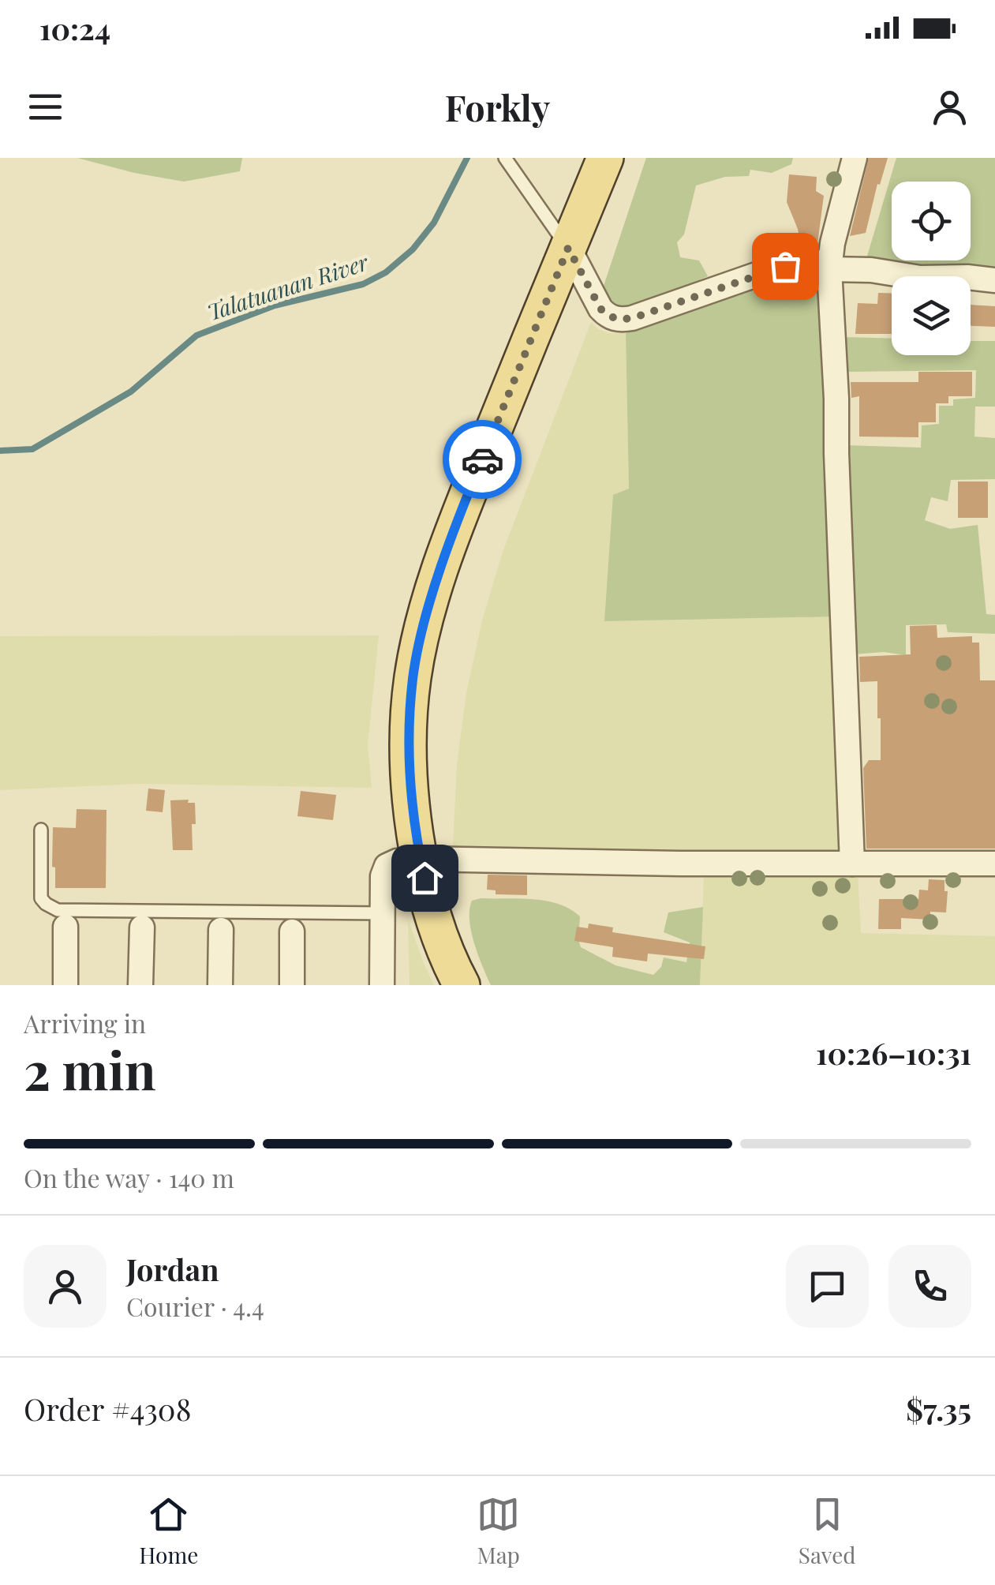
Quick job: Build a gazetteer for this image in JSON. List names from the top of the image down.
{
  "water": ["Talatuanan River"],
  "page": {
    "status": "10:24",
    "header": "Forkly",
    "heading": ["2 min", "Arriving in", "10:26–10:31"],
    "panel": [
      "Jordan",
      "Courier · 4.4",
      "Order #4308",
      "$7.35"
    ],
    "bar": "On the way · 140 m",
    "tabs": ["Home", "Map", "Saved"]
  }
}
